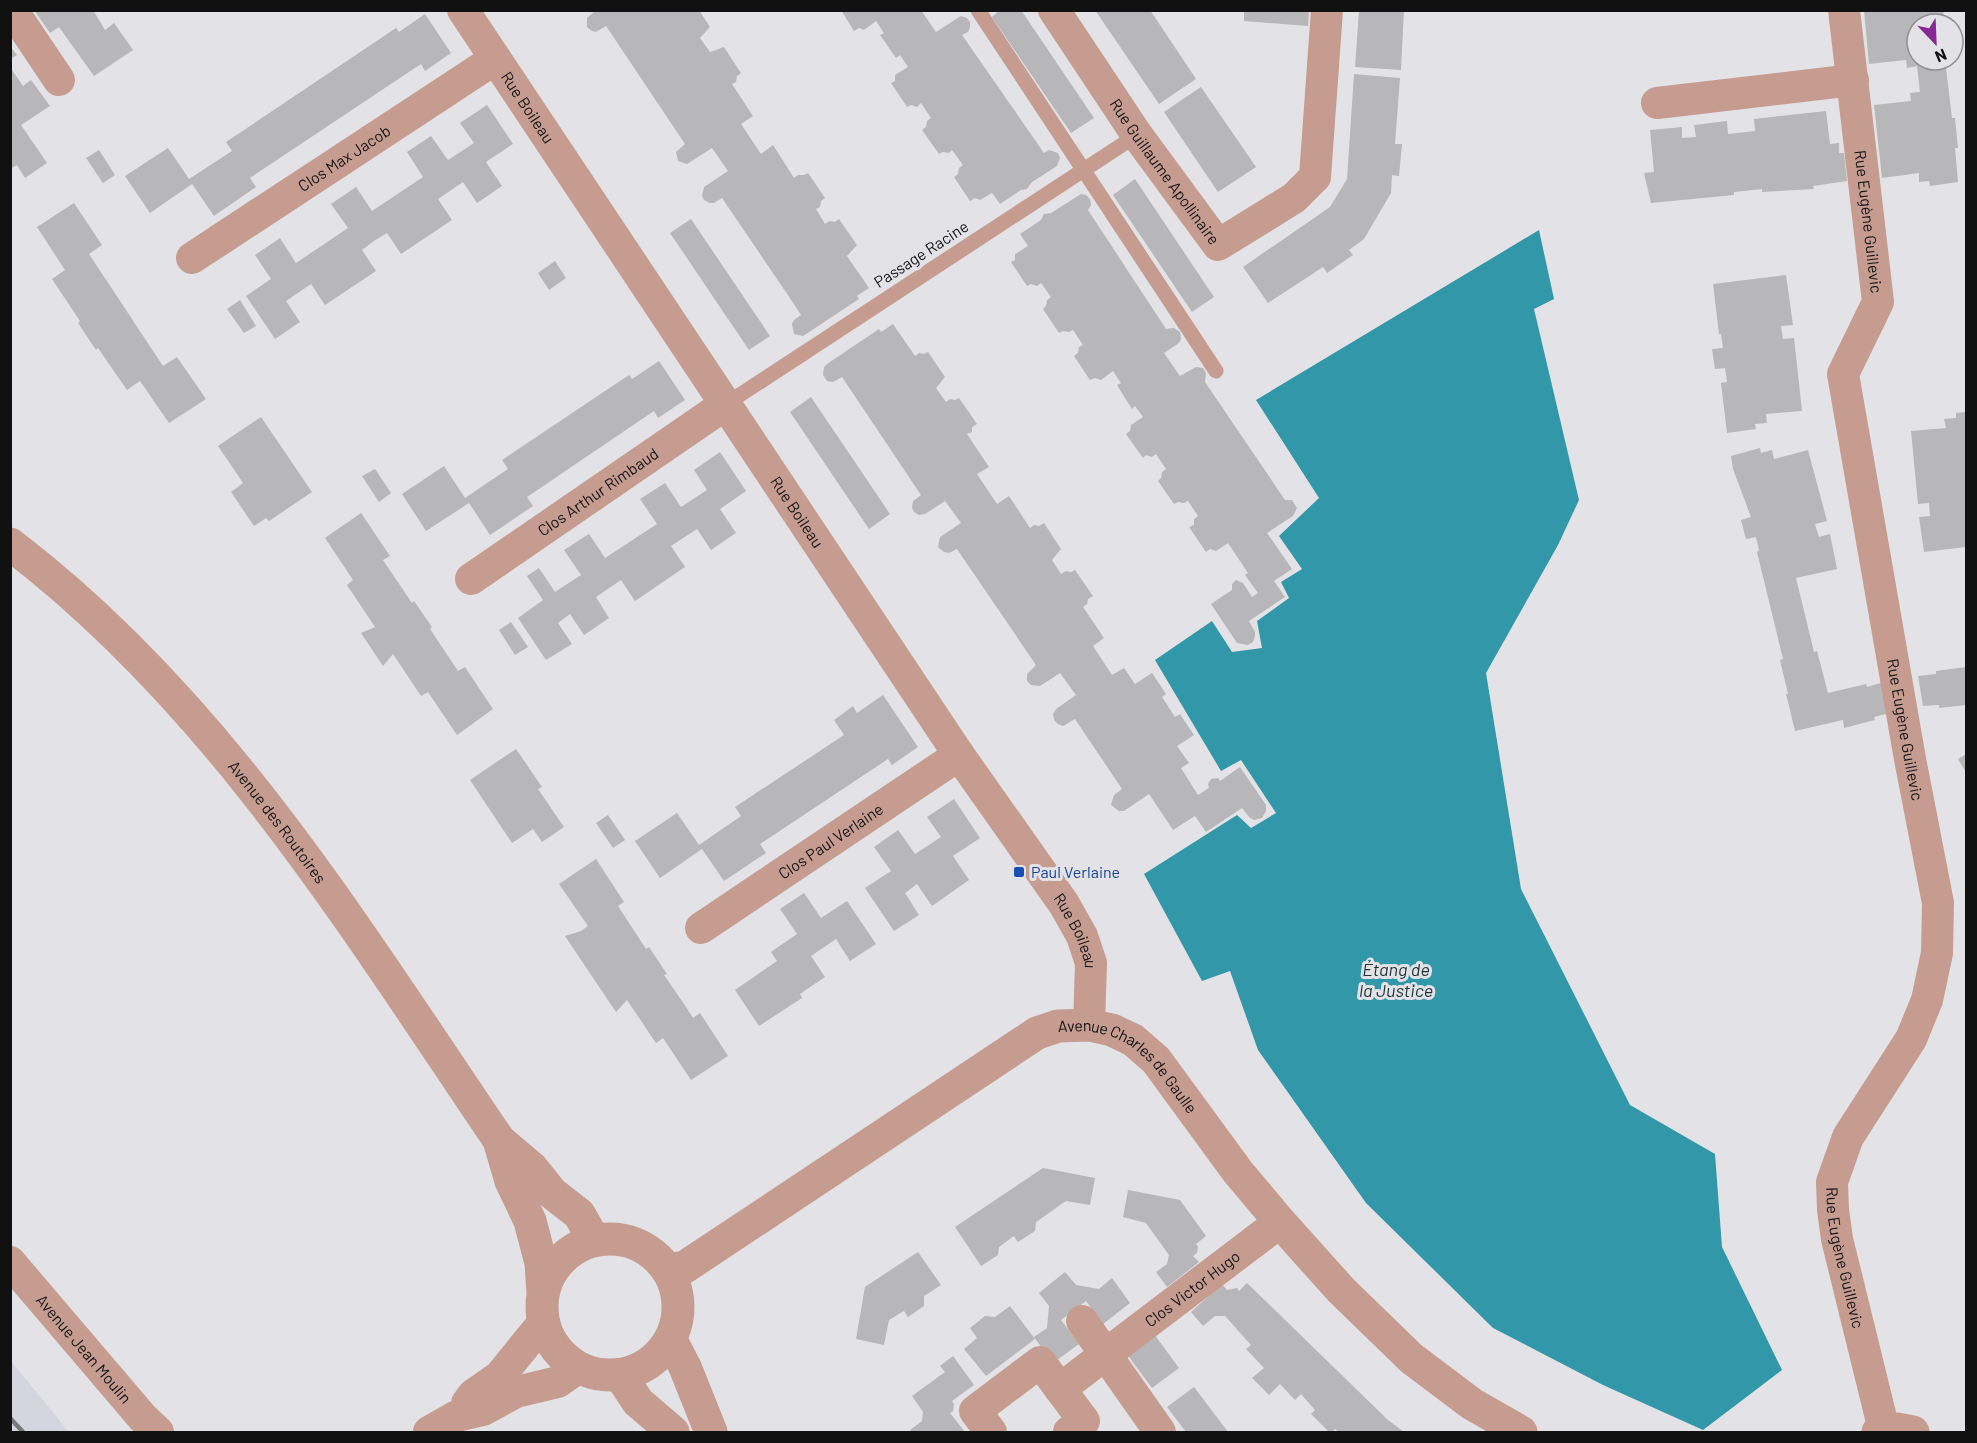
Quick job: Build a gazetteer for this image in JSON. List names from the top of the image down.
{
  "streets": {
    "street": [
      "Rue Boileau",
      "Clos Max Jacob",
      "Rue Guillaume Apollinaire",
      "Rue Eugène Guillevic",
      "Clos Arthur Rimbaud",
      "Avenue des Routoires",
      "Clos Paul Verlaine",
      "Avenue Charles de Gaulle",
      "Clos Victor Hugo",
      "Avenue Jean Moulin"
    ],
    "lane": ["Passage Racine"]
  },
  "crossings": [
    ["Rue Boileau", "Clos Max Jacob"],
    ["Rue Boileau", "Passage Racine"],
    ["Rue Boileau", "Clos Arthur Rimbaud"],
    ["Rue Boileau", "Clos Paul Verlaine"],
    ["Rue Boileau", "Avenue Charles de Gaulle"],
    ["Rue Guillaume Apollinaire", "Passage Racine"],
    ["Passage Racine", "Clos Arthur Rimbaud"],
    ["Avenue des Routoires", "Avenue Charles de Gaulle"],
    ["Avenue Charles de Gaulle", "Clos Victor Hugo"]
  ],
  "water": ["Étang de la Justice"],
  "places": {
    "transit": ["Paul Verlaine"]
  },
  "north": "bottom right"
}
